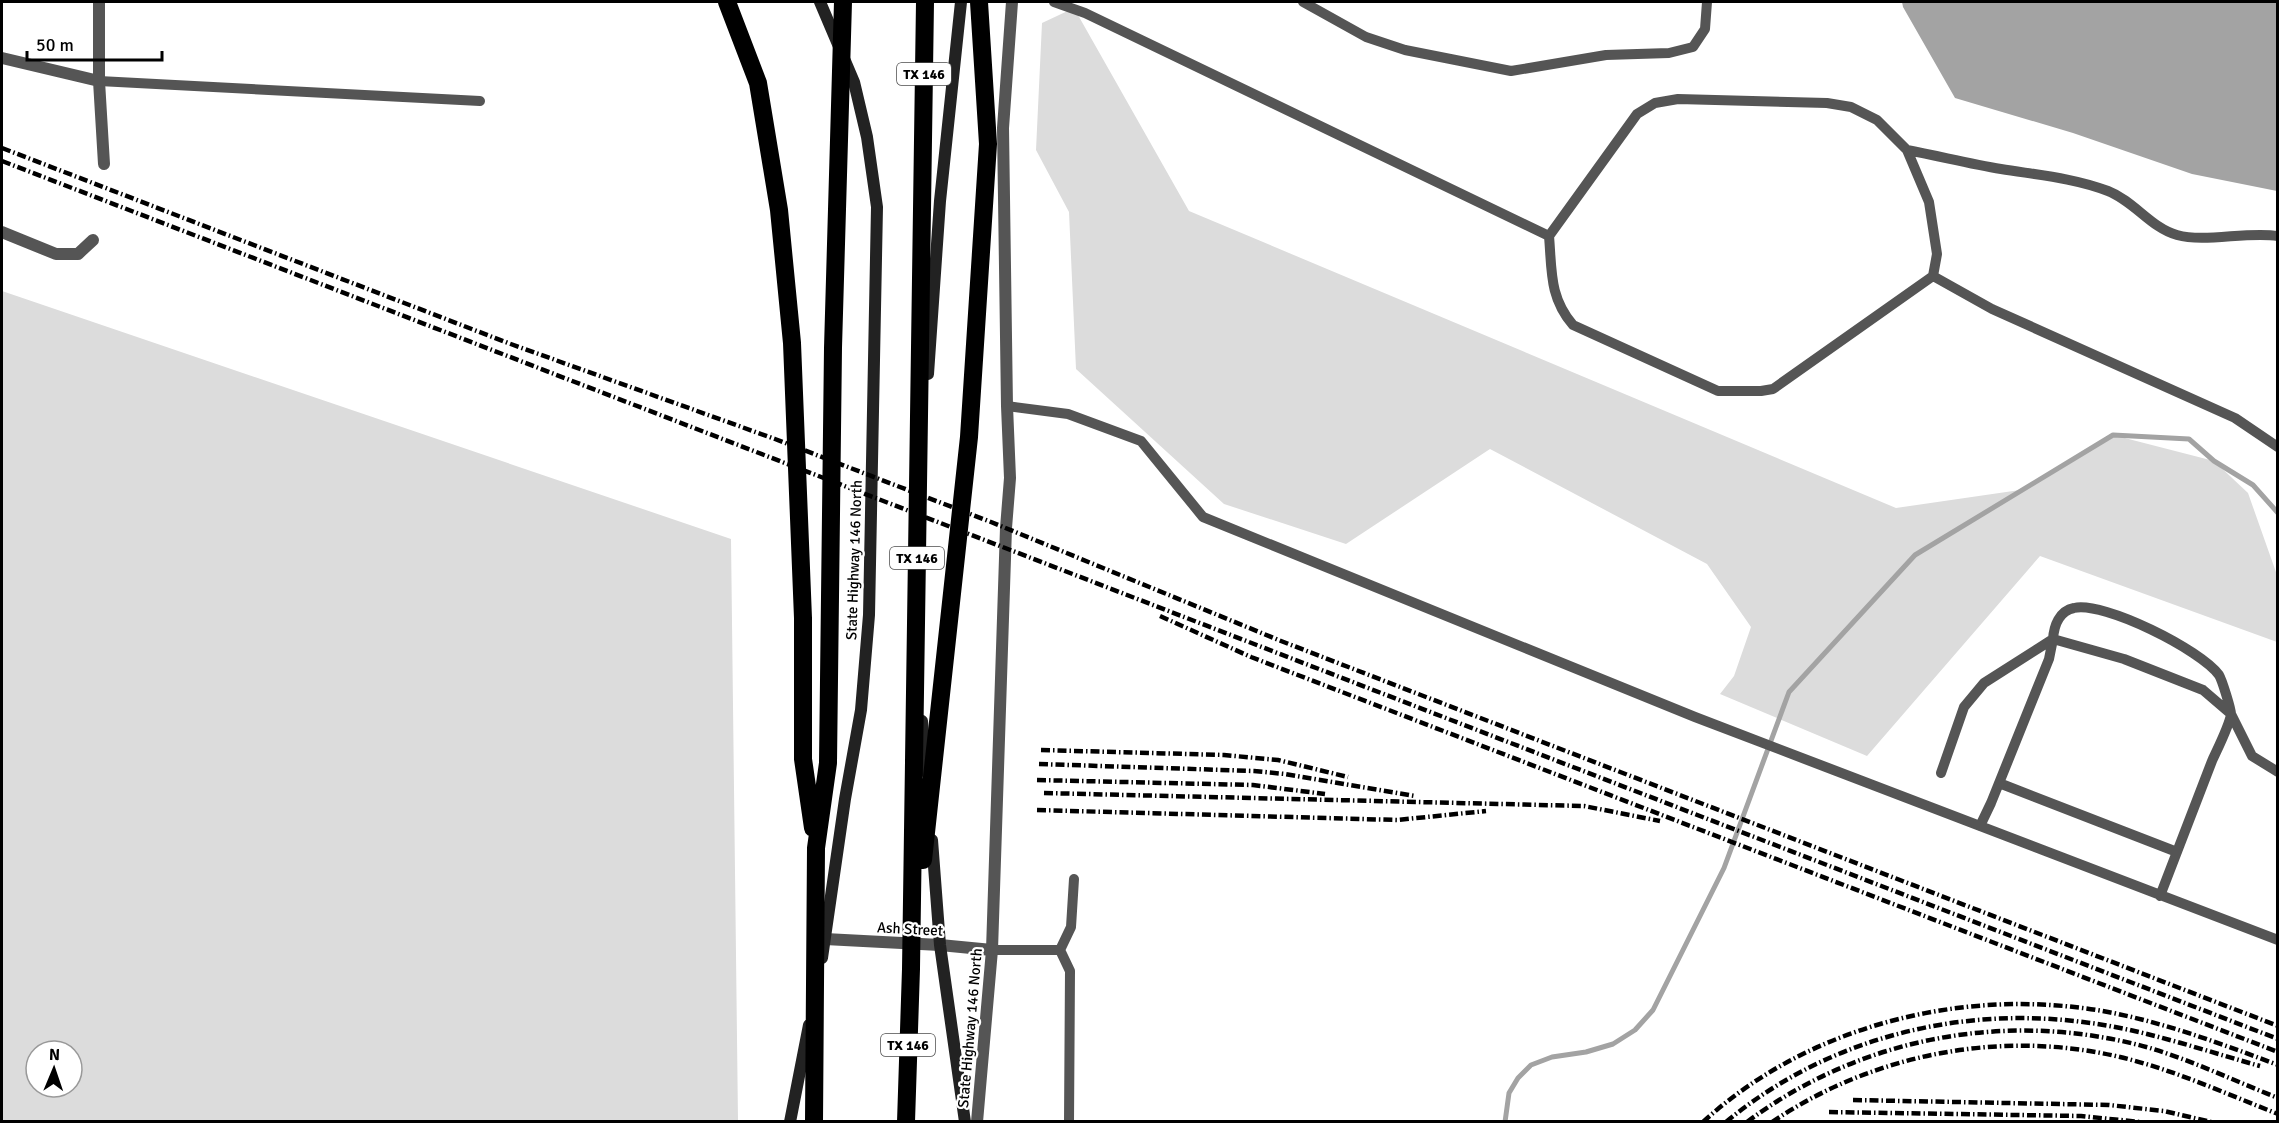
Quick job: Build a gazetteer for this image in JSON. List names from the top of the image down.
{
  "streets": {
    "highway": ["TX 146"],
    "main road": ["State Highway 146 North"],
    "street": ["Ash Street"]
  },
  "crossings": [
    ["State Highway 146 North", "Ash Street"]
  ],
  "scale_bar": "50 m",
  "north": "top"
}
